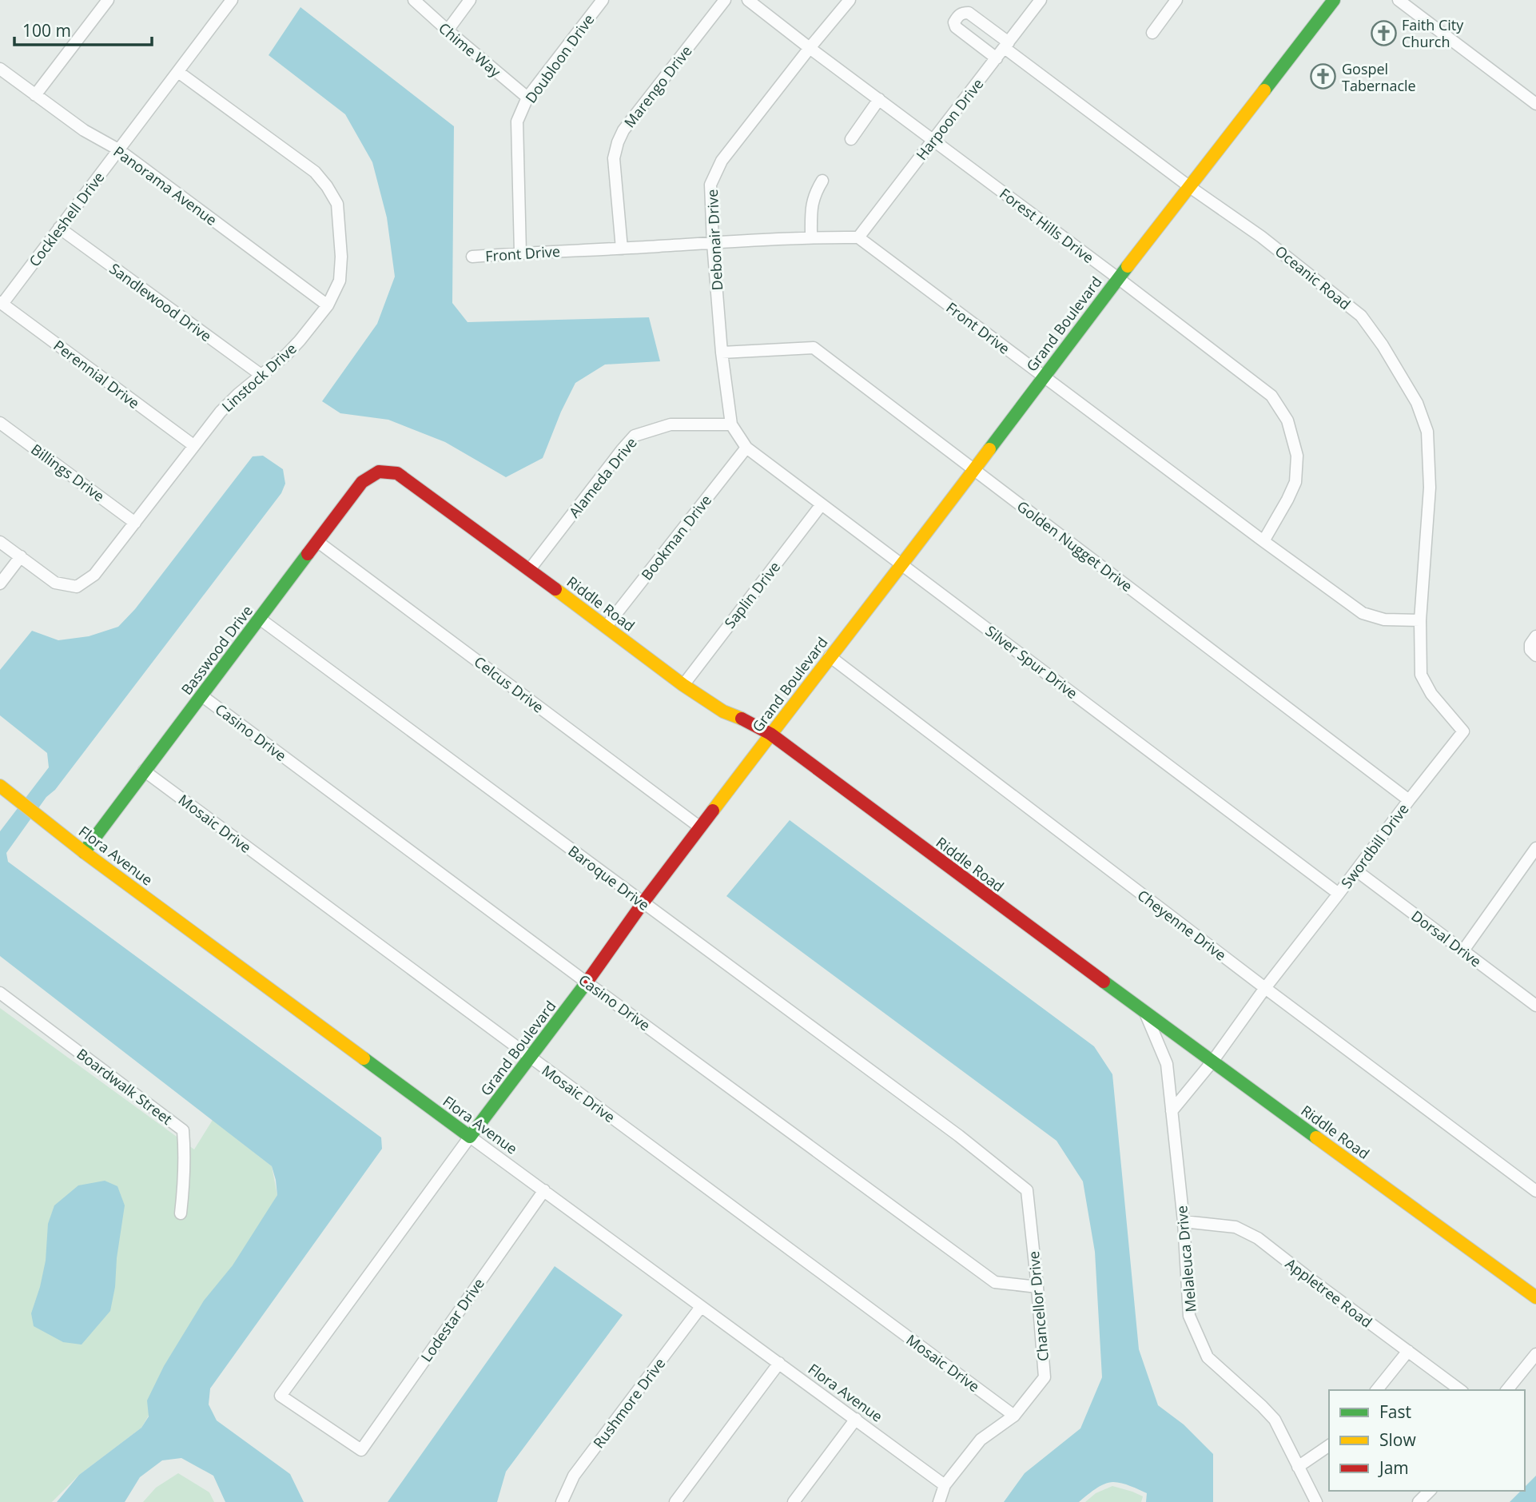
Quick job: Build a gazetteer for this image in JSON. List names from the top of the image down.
{
  "streets": {
    "street": [
      "Chime Way",
      "Doubloon Drive",
      "Marengo Drive",
      "Harpoon Drive",
      "Panorama Avenue",
      "Cockleshell Drive",
      "Forest Hills Drive",
      "Debonair Drive",
      "Front Drive",
      "Oceanic Road",
      "Sandlewood Drive",
      "Grand Boulevard",
      "Perennial Drive",
      "Linstock Drive",
      "Billings Drive",
      "Alameda Drive",
      "Bookman Drive",
      "Golden Nugget Drive",
      "Saplin Drive",
      "Riddle Road",
      "Basswood Drive",
      "Silver Spur Drive",
      "Celcus Drive",
      "Casino Drive",
      "Mosaic Drive",
      "Swordbill Drive",
      "Flora Avenue",
      "Baroque Drive",
      "Cheyenne Drive",
      "Dorsal Drive",
      "Boardwalk Street",
      "Melaleuca Drive",
      "Appletree Road",
      "Chancellor Drive",
      "Lodestar Drive",
      "Rushmore Drive"
    ]
  },
  "crossings": [
    ["Chime Way", "Doubloon Drive"],
    ["Doubloon Drive", "Front Drive"],
    ["Marengo Drive", "Front Drive"],
    ["Harpoon Drive", "Forest Hills Drive"],
    ["Harpoon Drive", "Front Drive"],
    ["Harpoon Drive", "Oceanic Road"],
    ["Panorama Avenue", "Cockleshell Drive"],
    ["Panorama Avenue", "Linstock Drive"],
    ["Cockleshell Drive", "Sandlewood Drive"],
    ["Cockleshell Drive", "Perennial Drive"],
    ["Cockleshell Drive", "Linstock Drive"],
    ["Forest Hills Drive", "Debonair Drive"],
    ["Forest Hills Drive", "Front Drive"],
    ["Forest Hills Drive", "Grand Boulevard"],
    ["Debonair Drive", "Front Drive"],
    ["Debonair Drive", "Alameda Drive"],
    ["Debonair Drive", "Golden Nugget Drive"],
    ["Debonair Drive", "Silver Spur Drive"],
    ["Front Drive", "Oceanic Road"],
    ["Front Drive", "Grand Boulevard"],
    ["Front Drive", "Swordbill Drive"],
    ["Oceanic Road", "Grand Boulevard"],
    ["Oceanic Road", "Swordbill Drive"],
    ["Sandlewood Drive", "Linstock Drive"],
    ["Grand Boulevard", "Golden Nugget Drive"],
    ["Grand Boulevard", "Riddle Road"],
    ["Grand Boulevard", "Silver Spur Drive"],
    ["Grand Boulevard", "Celcus Drive"],
    ["Grand Boulevard", "Casino Drive"],
    ["Grand Boulevard", "Mosaic Drive"],
    ["Grand Boulevard", "Flora Avenue"],
    ["Grand Boulevard", "Baroque Drive"],
    ["Grand Boulevard", "Cheyenne Drive"],
    ["Grand Boulevard", "Lodestar Drive"],
    ["Perennial Drive", "Linstock Drive"],
    ["Linstock Drive", "Billings Drive"],
    ["Alameda Drive", "Riddle Road"],
    ["Alameda Drive", "Silver Spur Drive"],
    ["Bookman Drive", "Riddle Road"],
    ["Bookman Drive", "Silver Spur Drive"],
    ["Golden Nugget Drive", "Swordbill Drive"],
    ["Saplin Drive", "Riddle Road"],
    ["Saplin Drive", "Silver Spur Drive"],
    ["Riddle Road", "Basswood Drive"],
    ["Riddle Road", "Swordbill Drive"],
    ["Riddle Road", "Melaleuca Drive"],
    ["Basswood Drive", "Celcus Drive"],
    ["Basswood Drive", "Casino Drive"],
    ["Basswood Drive", "Mosaic Drive"],
    ["Basswood Drive", "Flora Avenue"],
    ["Basswood Drive", "Baroque Drive"],
    ["Silver Spur Drive", "Swordbill Drive"],
    ["Casino Drive", "Chancellor Drive"],
    ["Mosaic Drive", "Chancellor Drive"],
    ["Swordbill Drive", "Cheyenne Drive"],
    ["Swordbill Drive", "Dorsal Drive"],
    ["Swordbill Drive", "Melaleuca Drive"],
    ["Flora Avenue", "Chancellor Drive"],
    ["Flora Avenue", "Lodestar Drive"],
    ["Flora Avenue", "Rushmore Drive"],
    ["Baroque Drive", "Chancellor Drive"],
    ["Melaleuca Drive", "Appletree Road"]
  ],
  "places": {
    "church": ["Faith City Church", "Gospel Tabernacle"]
  },
  "legend": ["Fast", "Slow", "Jam"],
  "scale_bar": "100 m"
}
